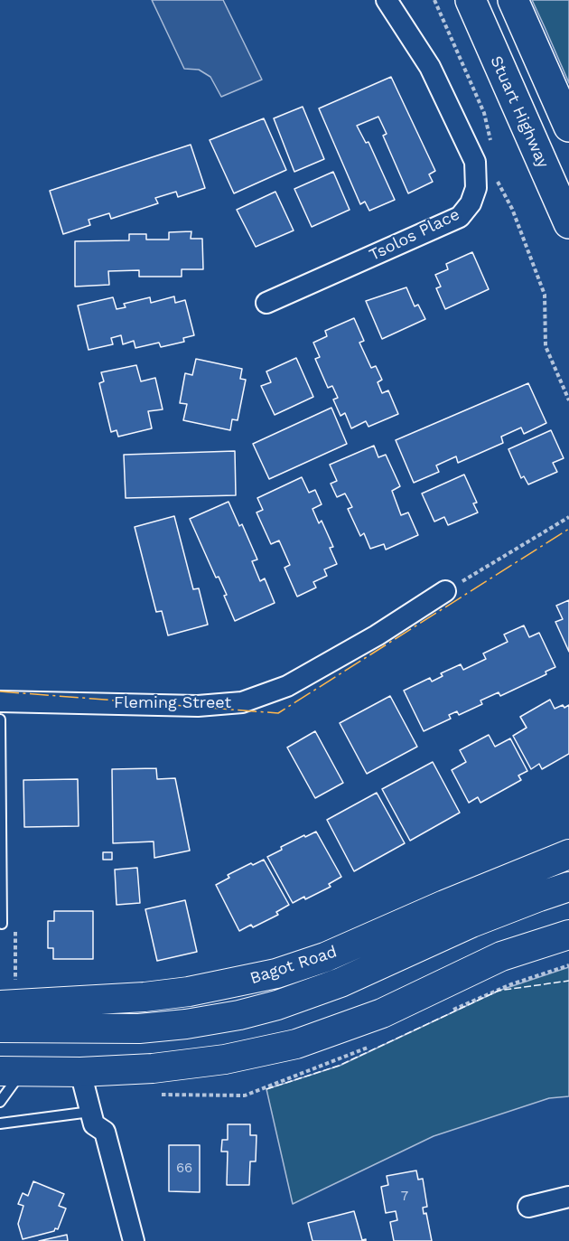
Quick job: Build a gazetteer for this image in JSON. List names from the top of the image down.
{
  "streets": {
    "highway": ["Stuart Highway"],
    "main road": ["Bagot Road"],
    "street": ["Tsolos Place", "Fleming Street"]
  },
  "house_numbers": ["66", "7"]
}
